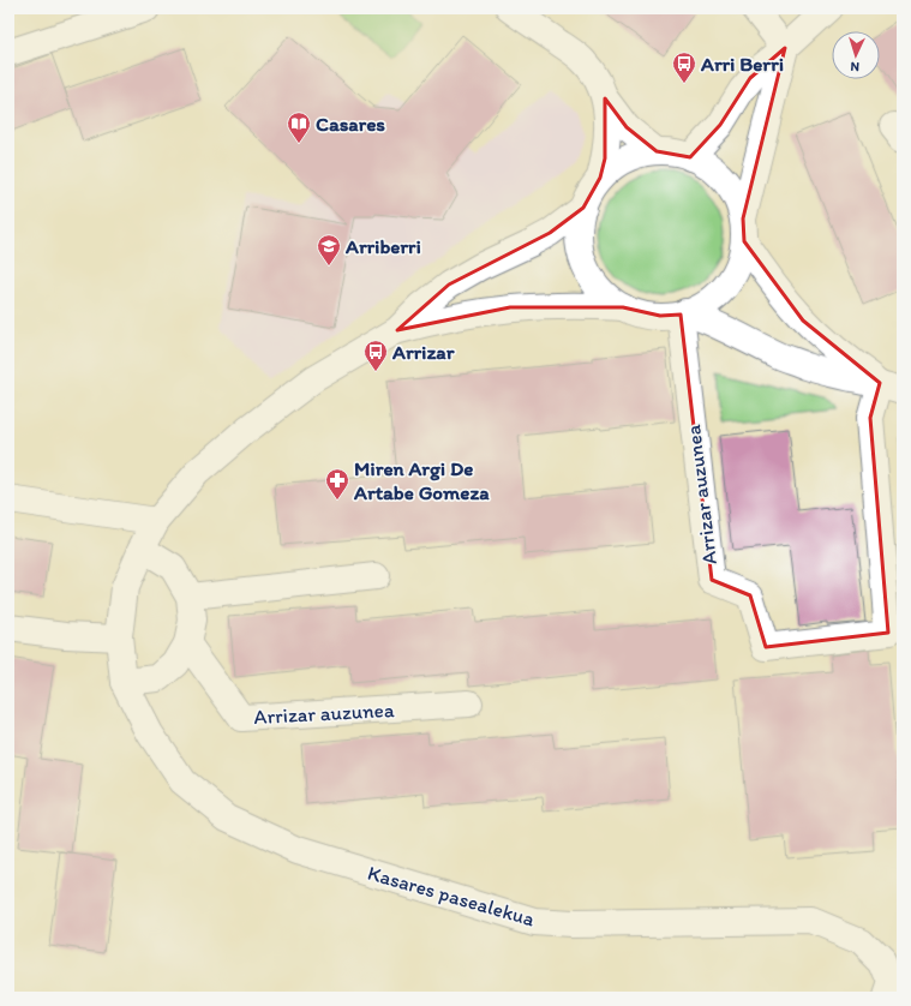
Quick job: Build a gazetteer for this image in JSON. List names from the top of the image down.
{
  "streets": {
    "street": ["Arrizar auzunea", "Kasares pasealekua"]
  },
  "crossings": [
    ["Arrizar auzunea", "Kasares pasealekua"]
  ],
  "places": {
    "bus stop": ["Arri Berri", "Arrizar"],
    "library": ["Casares"],
    "school or university": ["Arriberri"],
    "pharmacy": ["Miren Argi De Artabe Gomeza"]
  },
  "north": "bottom"
}
